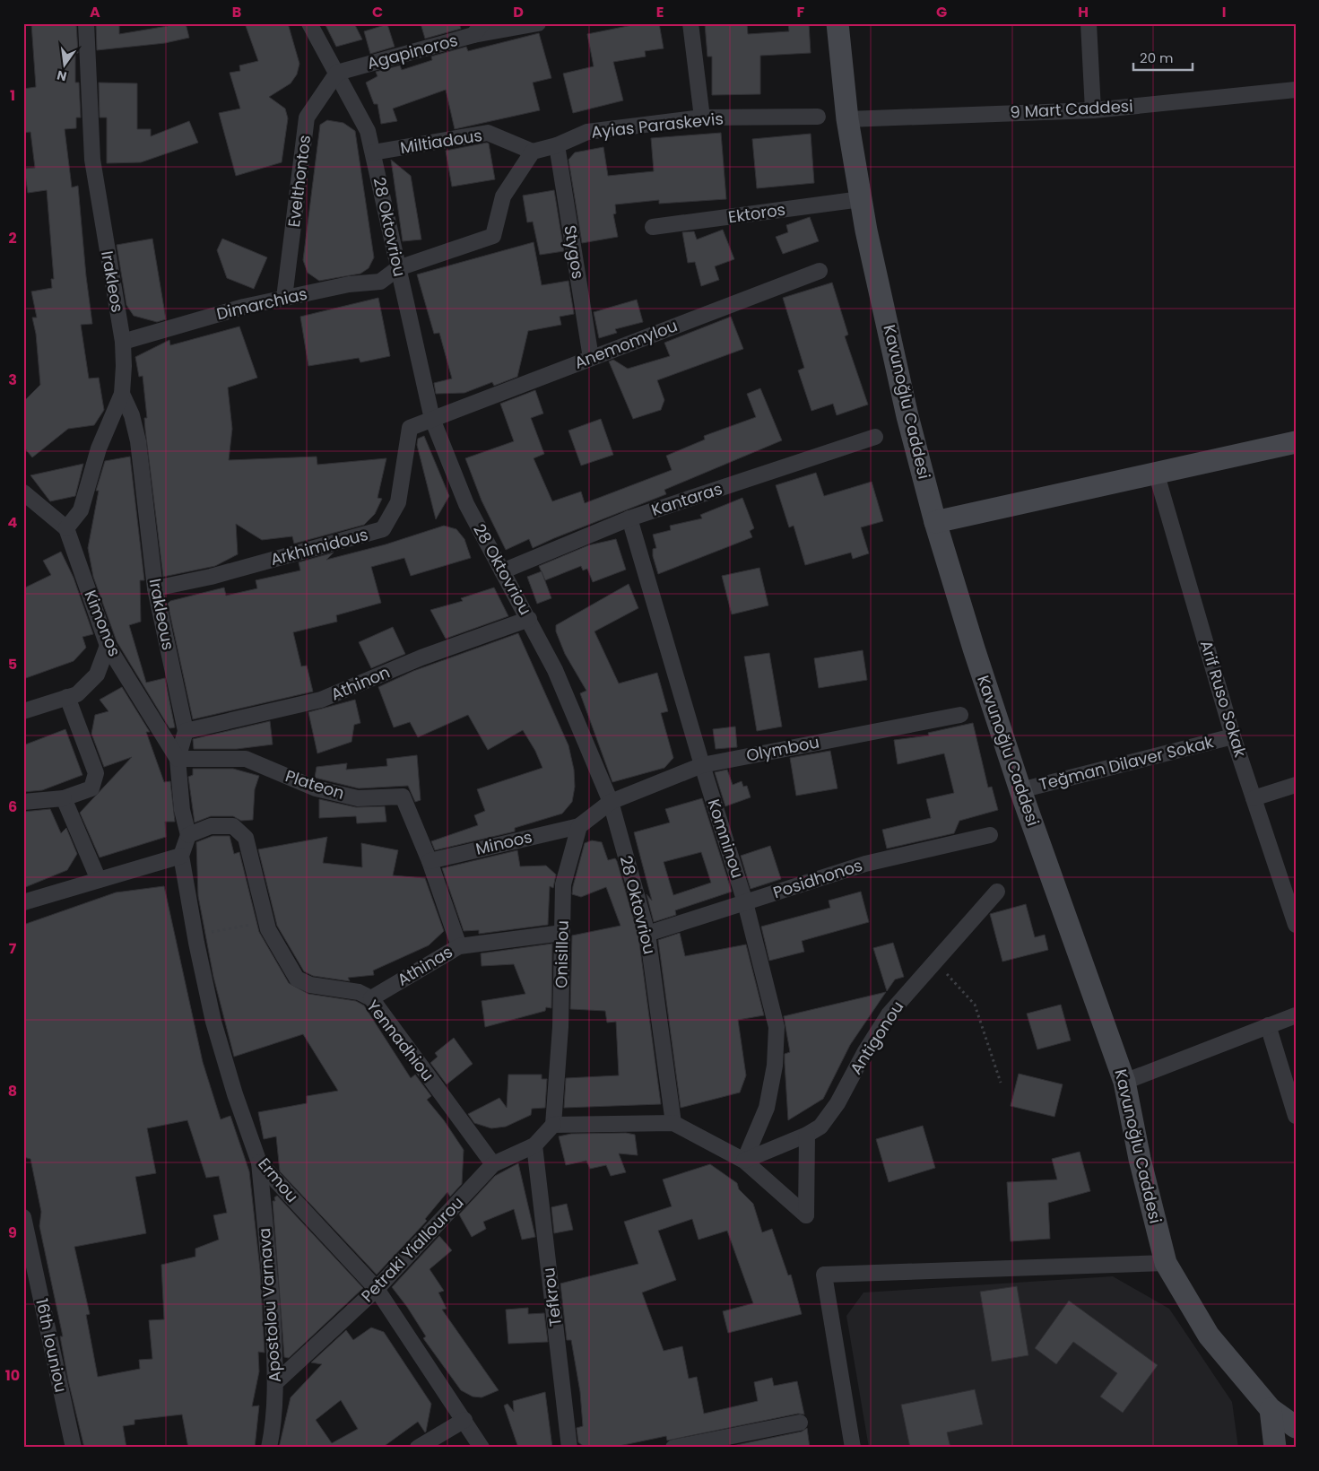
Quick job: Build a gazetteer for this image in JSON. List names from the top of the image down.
{
  "streets": {
    "main road": ["Kavunoğlu Caddesi"],
    "street": [
      "Agapinoros",
      "9 Mart Caddesi",
      "Ayias Paraskevis",
      "Miltiadous",
      "Evelthontos",
      "Ektoros",
      "28 Oktovriou",
      "Stygos",
      "Irakleos",
      "Dimarchias",
      "Anemomylou",
      "Kantaras",
      "Arkhimidous",
      "Irakleous",
      "Kimonos",
      "Athinon",
      "Arif Ruso Sokak",
      "Olymbou",
      "Teğman Dilaver Sokak",
      "Plateon",
      "Komninou",
      "Minoos",
      "Posidhonos",
      "Onisillou",
      "Athinas",
      "Antigonou",
      "Yennadhiou",
      "Ermou",
      "Petraki Yiallourou",
      "Tefkrou",
      "Apostolou Varnava",
      "16th Iouniou"
    ]
  },
  "crossings": [
    ["Agapinoros", "Evelthontos"],
    ["Agapinoros", "28 Oktovriou"],
    ["9 Mart Caddesi", "Kavunoğlu Caddesi"],
    ["Ayias Paraskevis", "Miltiadous"],
    ["Ayias Paraskevis", "Stygos"],
    ["Miltiadous", "28 Oktovriou"],
    ["Evelthontos", "28 Oktovriou"],
    ["Evelthontos", "Dimarchias"],
    ["Ektoros", "Kavunoğlu Caddesi"],
    ["28 Oktovriou", "Dimarchias"],
    ["28 Oktovriou", "Anemomylou"],
    ["28 Oktovriou", "Kantaras"],
    ["28 Oktovriou", "Arkhimidous"],
    ["28 Oktovriou", "Athinon"],
    ["28 Oktovriou", "Olymbou"],
    ["28 Oktovriou", "Posidhonos"],
    ["Stygos", "Anemomylou"],
    ["Irakleos", "Dimarchias"],
    ["Irakleos", "Irakleous"],
    ["Irakleos", "Kimonos"],
    ["Anemomylou", "Arkhimidous"],
    ["Kavunoğlu Caddesi", "Teğman Dilaver Sokak"],
    ["Kantaras", "Komninou"],
    ["Arkhimidous", "Irakleous"],
    ["Irakleous", "Kimonos"],
    ["Irakleous", "Athinon"],
    ["Irakleous", "Plateon"],
    ["Irakleous", "Yennadhiou"],
    ["Irakleous", "Ermou"],
    ["Kimonos", "Plateon"],
    ["Arif Ruso Sokak", "Teğman Dilaver Sokak"],
    ["Olymbou", "Komninou"],
    ["Plateon", "Minoos"],
    ["Plateon", "Athinas"],
    ["Komninou", "Posidhonos"],
    ["Komninou", "Antigonou"],
    ["Minoos", "Onisillou"],
    ["Onisillou", "Athinas"],
    ["Onisillou", "Petraki Yiallourou"],
    ["Athinas", "Yennadhiou"],
    ["Yennadhiou", "Ermou"],
    ["Yennadhiou", "Petraki Yiallourou"],
    ["Ermou", "Petraki Yiallourou"],
    ["Ermou", "Apostolou Varnava"],
    ["Petraki Yiallourou", "Tefkrou"],
    ["Petraki Yiallourou", "Apostolou Varnava"]
  ],
  "scale_bar": "20 m",
  "north": "bottom",
  "grid": {
    "columns": [
      "A",
      "B",
      "C",
      "D",
      "E",
      "F",
      "G",
      "H",
      "I"
    ],
    "rows": [
      "1",
      "2",
      "3",
      "4",
      "5",
      "6",
      "7",
      "8",
      "9",
      "10"
    ]
  }
}
